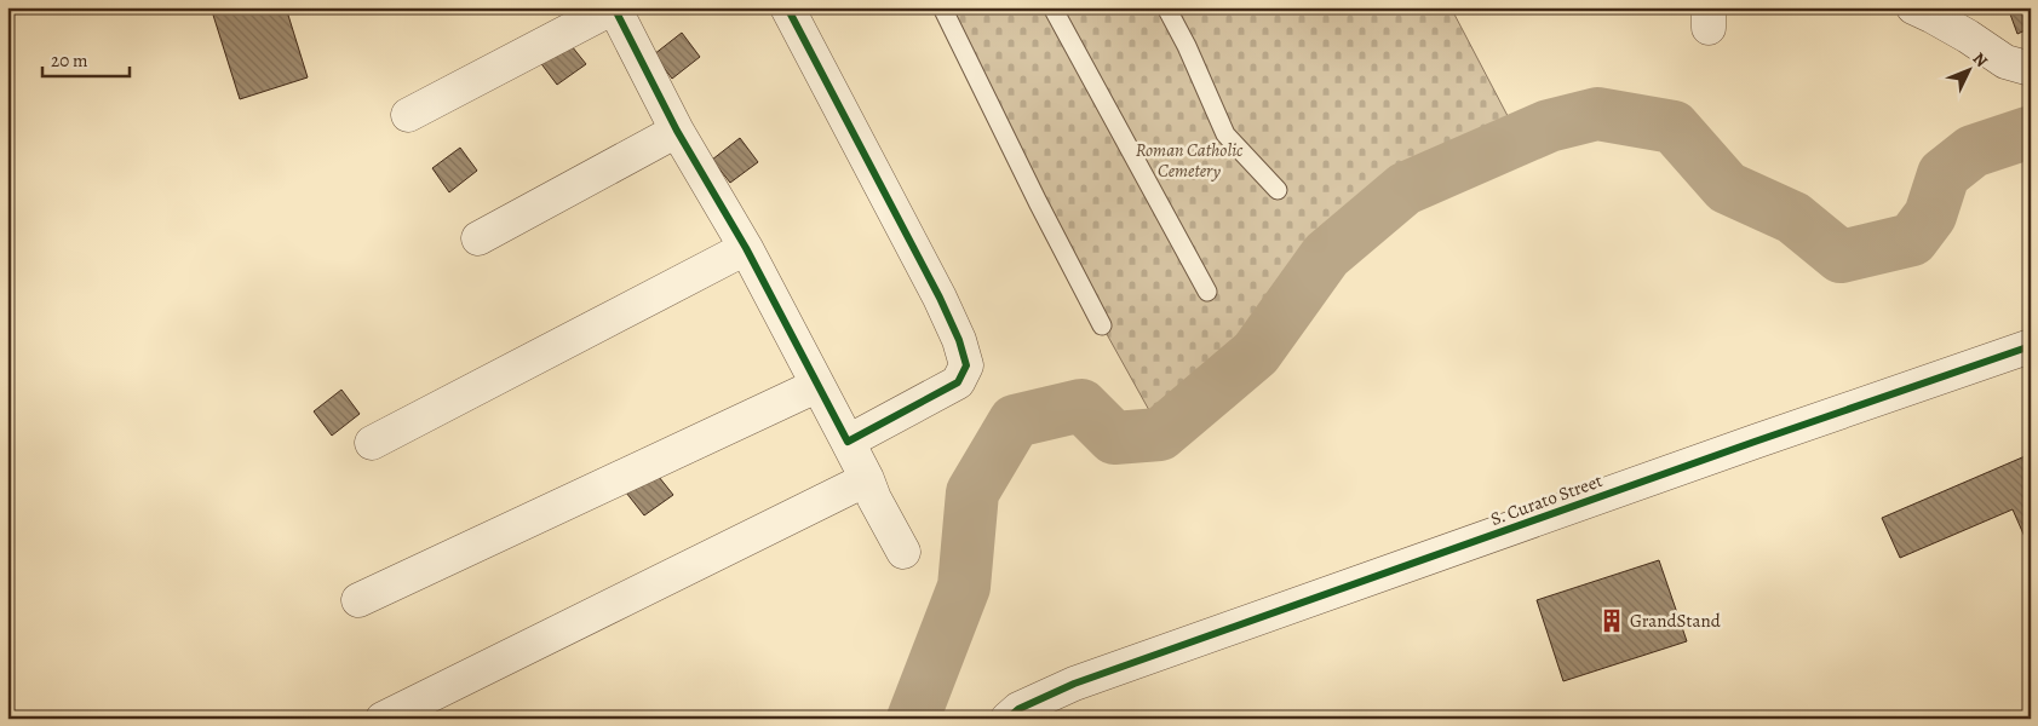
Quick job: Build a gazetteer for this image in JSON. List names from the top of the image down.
{
  "streets": {
    "street": ["S. Curato Street"]
  },
  "parks": ["Roman Catholic Cemetery"],
  "places": {
    "building": ["GrandStand"]
  },
  "scale_bar": "20 m",
  "north": "top right"
}
